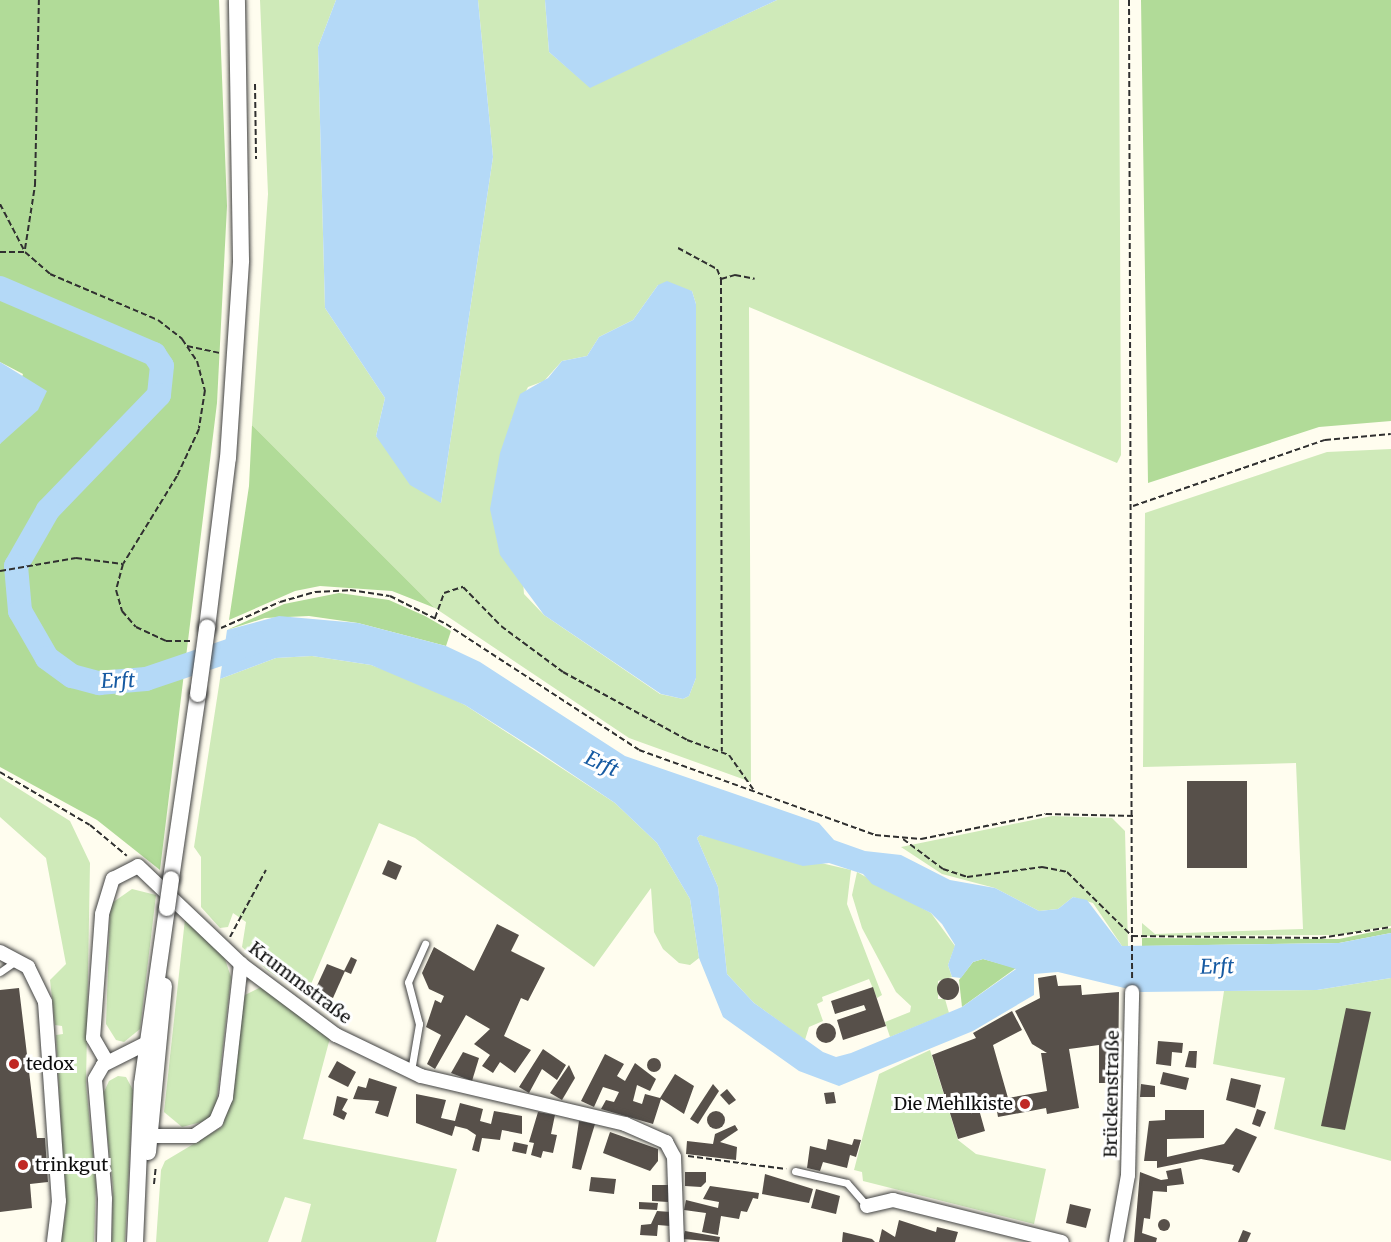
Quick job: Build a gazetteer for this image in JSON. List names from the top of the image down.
{
  "streets": {
    "street": ["Krummstraße", "Brückenstraße"]
  },
  "water": ["Erft"],
  "places": ["tedox", "Die Mehlkiste", "trinkgut"]
}
